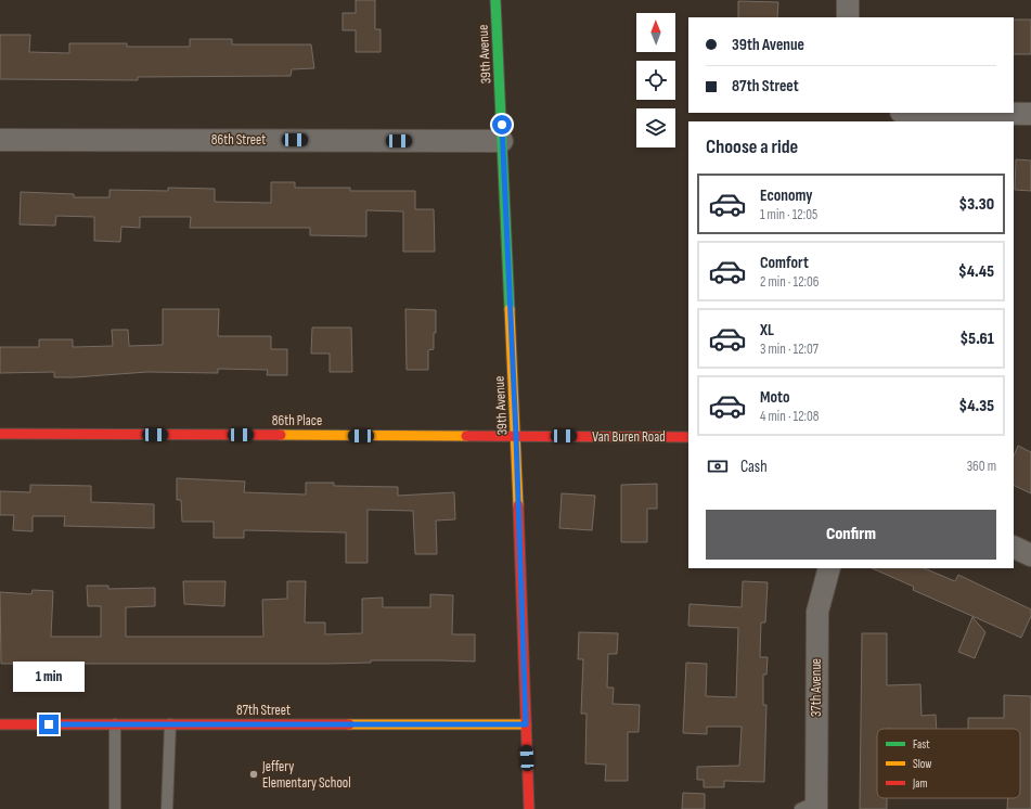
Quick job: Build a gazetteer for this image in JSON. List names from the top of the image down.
{
  "streets": {
    "street": [
      "39th Avenue",
      "86th Street",
      "86th Place",
      "Van Buren Road",
      "37th Avenue",
      "87th Street"
    ]
  },
  "crossings": [
    ["39th Avenue", "86th Street"],
    ["39th Avenue", "86th Place"],
    ["39th Avenue", "Van Buren Road"],
    ["39th Avenue", "87th Street"],
    ["86th Place", "Van Buren Road"]
  ],
  "places": ["Jeffery Elementary School"],
  "legend": ["Fast", "Slow", "Jam"],
  "north": "top",
  "page": {
    "banner": ["39th Avenue", "87th Street"],
    "heading": "Choose a ride",
    "list": [
      {
        "name": "Economy",
        "note": "1 min · 12:05",
        "value": "$3.30"
      },
      {
        "name": "Comfort",
        "note": "2 min · 12:06",
        "value": "$4.45"
      },
      {
        "name": "XL",
        "note": "3 min · 12:07",
        "value": "$5.61"
      },
      {
        "name": "Moto",
        "note": "4 min · 12:08",
        "value": "$4.35"
      }
    ],
    "pay": ["Cash", "360 m"],
    "buttons": "Confirm",
    "bubble": "1 min"
  }
}
